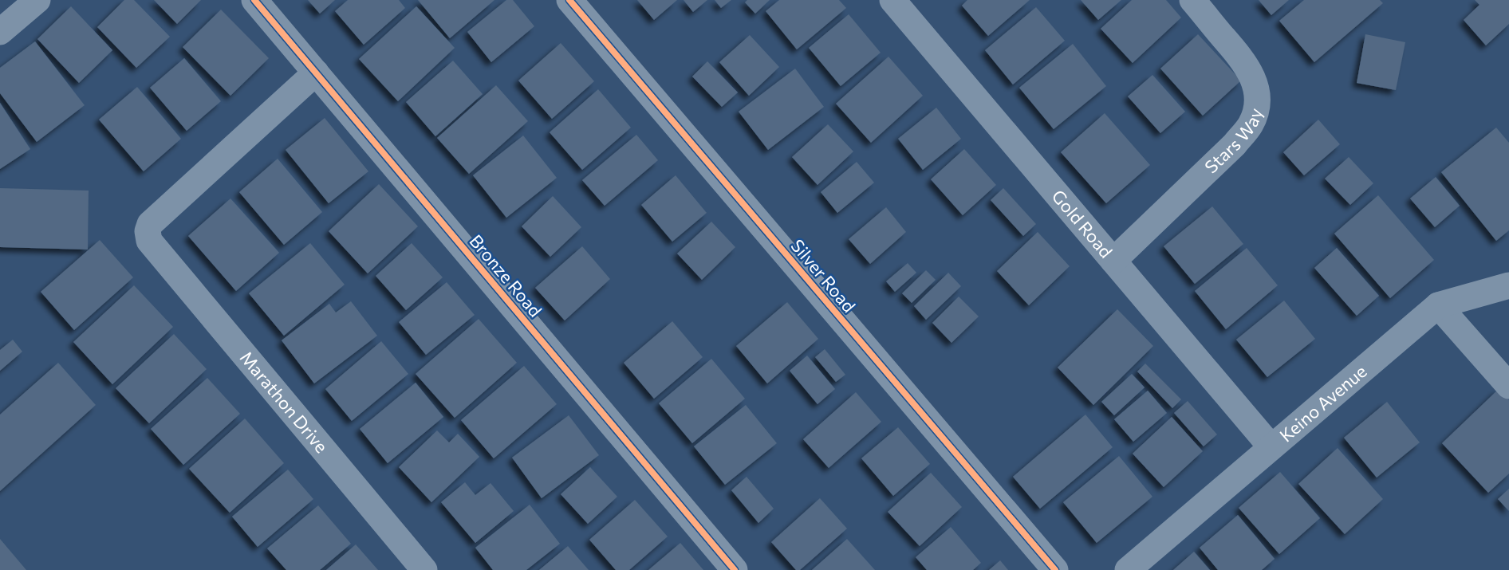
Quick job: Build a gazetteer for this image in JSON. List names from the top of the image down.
{
  "streets": {
    "street": [
      "Stars Way",
      "Gold Road",
      "Bronze Road",
      "Silver Road",
      "Marathon Drive",
      "Keino Avenue"
    ]
  },
  "crossings": [
    ["Stars Way", "Gold Road"],
    ["Gold Road", "Keino Avenue"],
    ["Bronze Road", "Marathon Drive"]
  ]
}
